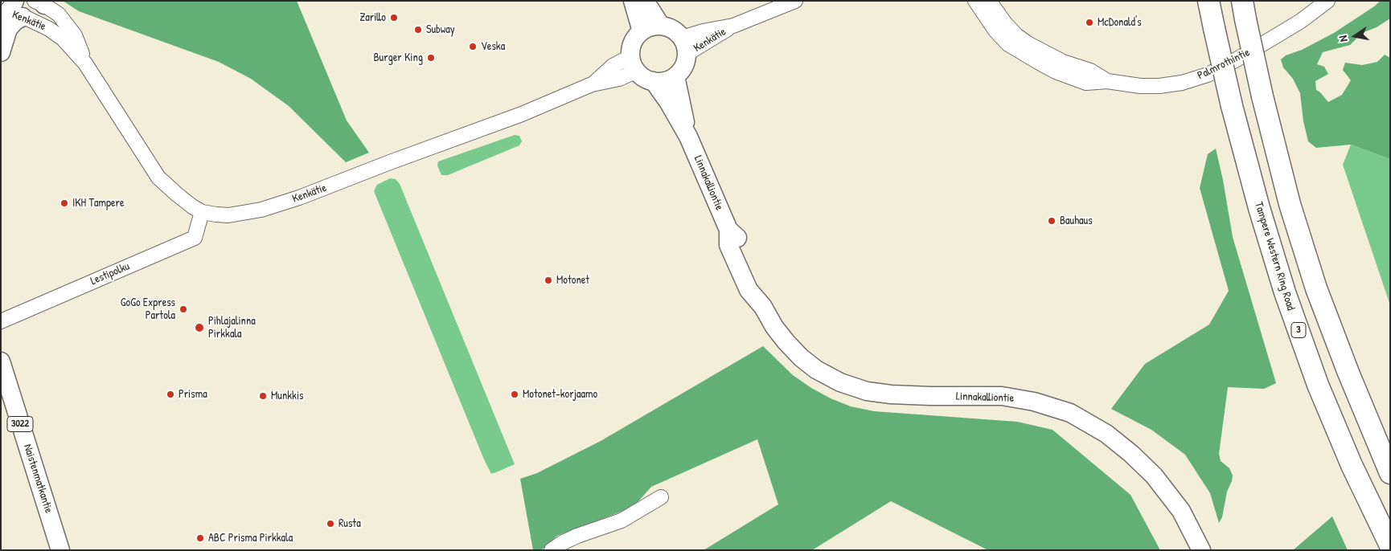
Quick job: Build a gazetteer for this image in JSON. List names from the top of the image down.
{
  "streets": {
    "highway": ["Tampere Western Ring Road", "3"],
    "main road": ["Linnakalliontie", "3022", "Naistenmatkantie"],
    "street": ["Kenkätie", "Palmrothintie", "Lestipolku"]
  },
  "crossings": [
    ["Kenkätie", "Linnakalliontie"],
    ["Kenkätie", "Lestipolku"]
  ],
  "places": [
    "Zarillo",
    "McDonald's",
    "Subway",
    "Veska",
    "Burger King",
    "IKH Tampere",
    "Bauhaus",
    "Motonet",
    "GoGo Express Partola",
    "Pihlajalinna Pirkkala",
    "Prisma",
    "Motonet-korjaamo",
    "Munkkis",
    "Rusta",
    "ABC Prisma Pirkkala"
  ],
  "north": "left"
}
